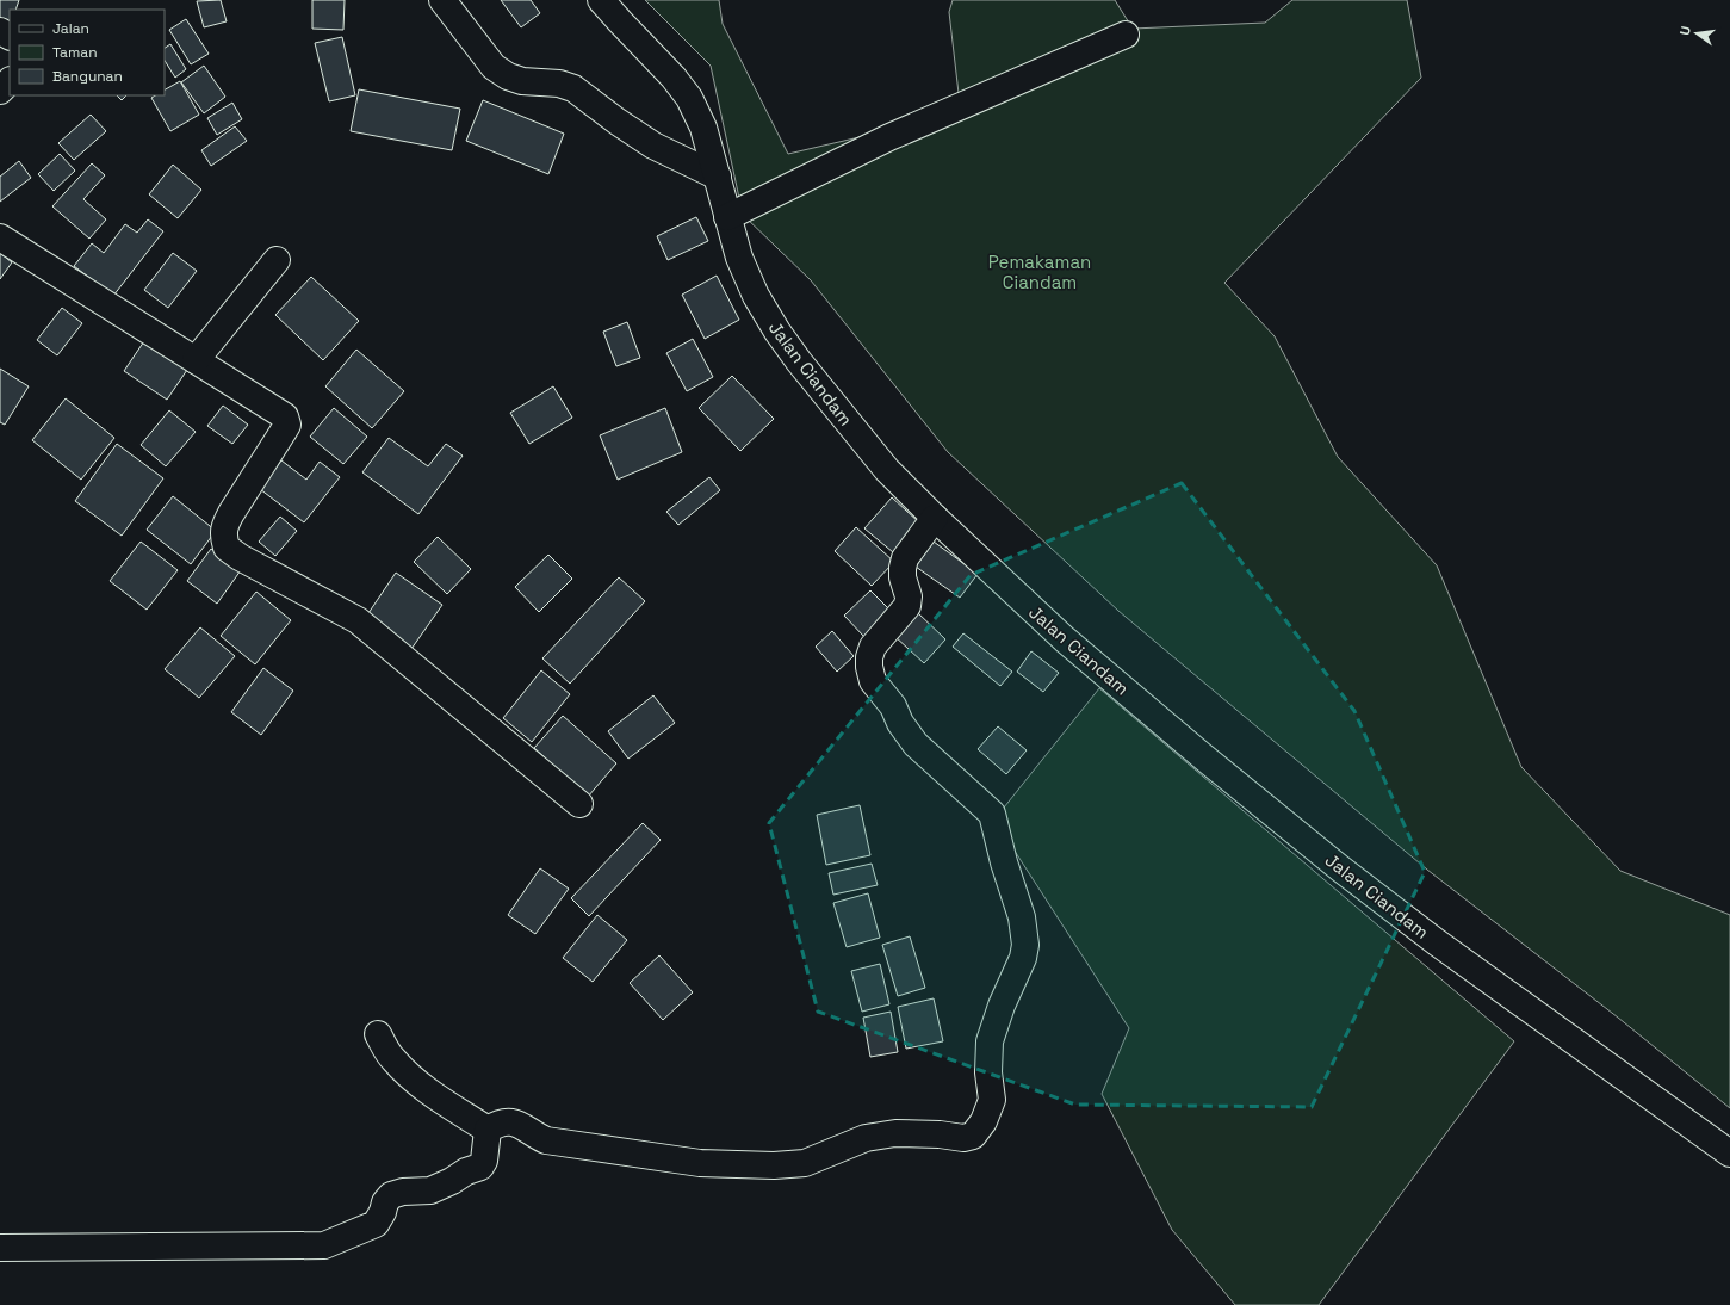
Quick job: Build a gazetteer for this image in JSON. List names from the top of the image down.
{
  "streets": {
    "street": ["Jalan Ciandam"]
  },
  "parks": ["Pemakaman Ciandam"],
  "legend": ["Jalan", "Taman", "Bangunan"],
  "north": "left"
}
